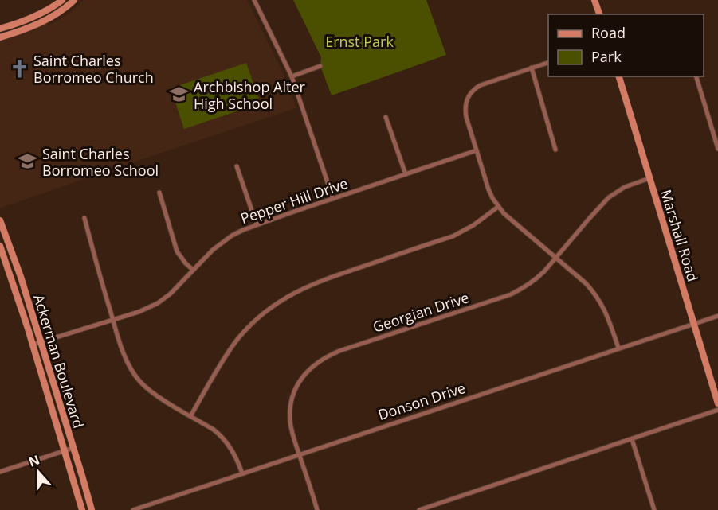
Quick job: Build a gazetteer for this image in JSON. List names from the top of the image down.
{
  "streets": {
    "street": [
      "Pepper Hill Drive",
      "Marshall Road",
      "Georgian Drive",
      "Ackerman Boulevard",
      "Donson Drive"
    ]
  },
  "crossings": [
    ["Pepper Hill Drive", "Ackerman Boulevard"],
    ["Marshall Road", "Georgian Drive"],
    ["Marshall Road", "Donson Drive"],
    ["Georgian Drive", "Donson Drive"]
  ],
  "parks": ["Ernst Park"],
  "places": {
    "church": ["Saint Charles Borromeo Church"],
    "school or university": ["Archbishop Alter High School", "Saint Charles Borromeo School"]
  },
  "legend": ["Road", "Park"],
  "north": "top"
}
